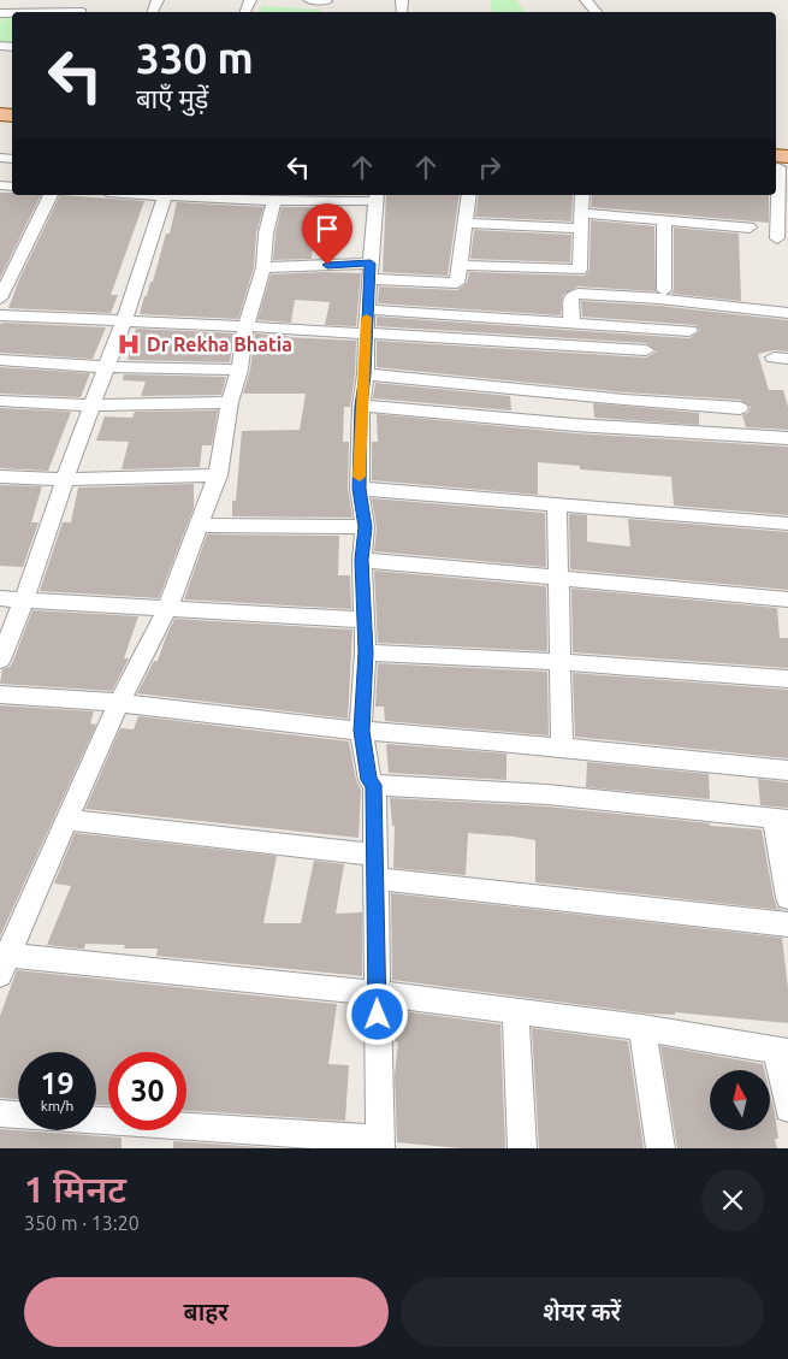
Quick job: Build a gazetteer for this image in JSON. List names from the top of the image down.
{
  "places": {
    "hospital": ["Dr Rekha Bhatia"]
  },
  "north": "top",
  "page": {
    "turn": ["330 m", "बाएँ मुड़ें"],
    "speed": "19 km/h",
    "limit": "30",
    "heading": ["1 मिनट", "350 m · 13:20"],
    "buttons": ["बाहर", "शेयर करें"]
  }
}
